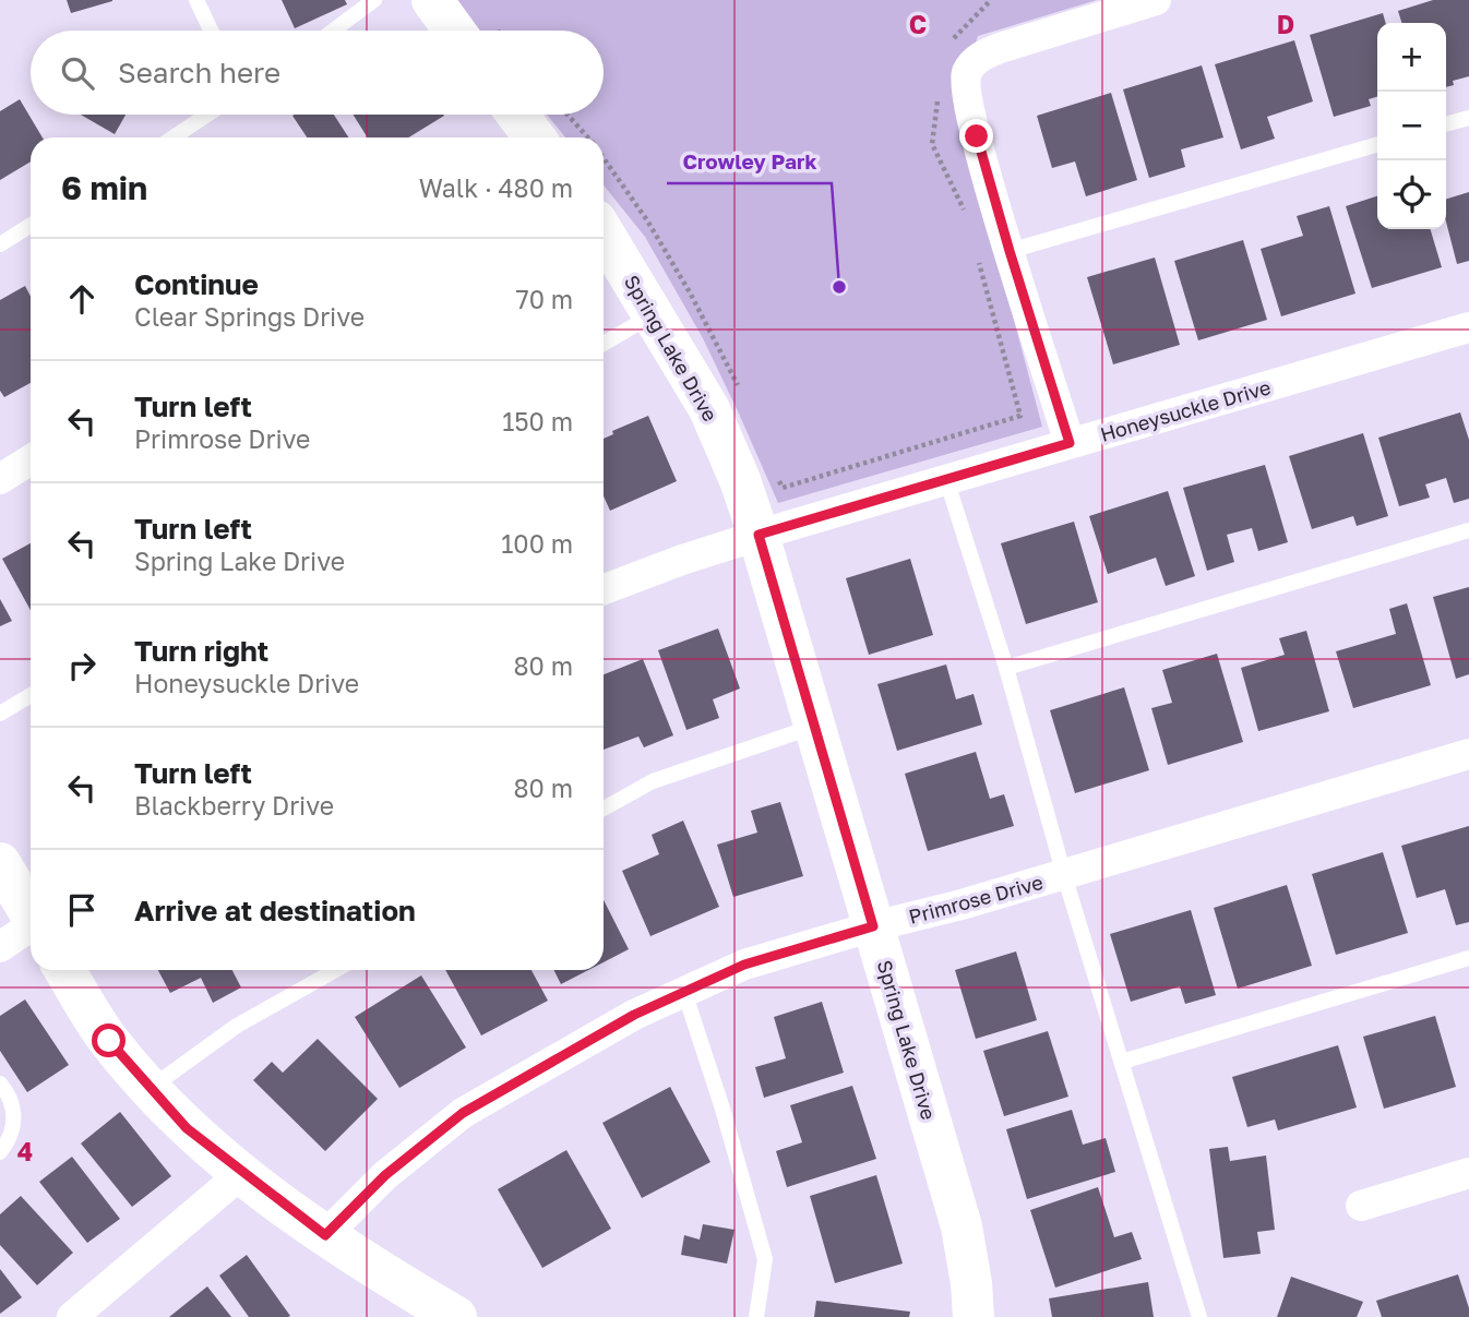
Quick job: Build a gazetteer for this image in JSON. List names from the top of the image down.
{
  "streets": {
    "street": ["Spring Lake Drive", "Honeysuckle Drive", "Primrose Drive"]
  },
  "crossings": [
    ["Spring Lake Drive", "Honeysuckle Drive"],
    ["Spring Lake Drive", "Primrose Drive"]
  ],
  "places": ["Crowley Park"],
  "page": {
    "map_buttons": ["+", "−"],
    "search": "Search here",
    "heading": ["6 min", "Walk · 480 m"],
    "list": [
      ["Continue", "Clear Springs Drive", "70 m"],
      ["Turn left", "Primrose Drive", "150 m"],
      ["Turn left", "Spring Lake Drive", "100 m"],
      ["Turn right", "Honeysuckle Drive", "80 m"],
      ["Turn left", "Blackberry Drive", "80 m"],
      "Arrive at destination"
    ]
  },
  "grid": {
    "columns": ["C", "D"],
    "rows": ["4"]
  }
}
